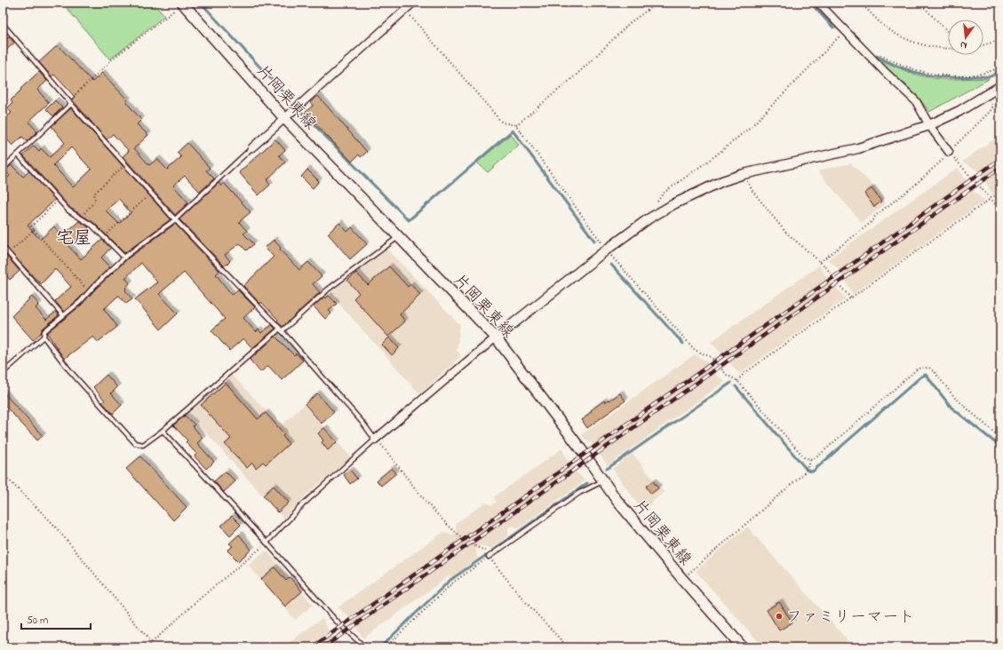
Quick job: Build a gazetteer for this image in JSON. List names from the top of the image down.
{
  "streets": {
    "main road": ["片岡栗東線"]
  },
  "districts": ["宅屋"],
  "places": ["ファミリーマート"],
  "scale_bar": "50 m",
  "north": "bottom"
}
